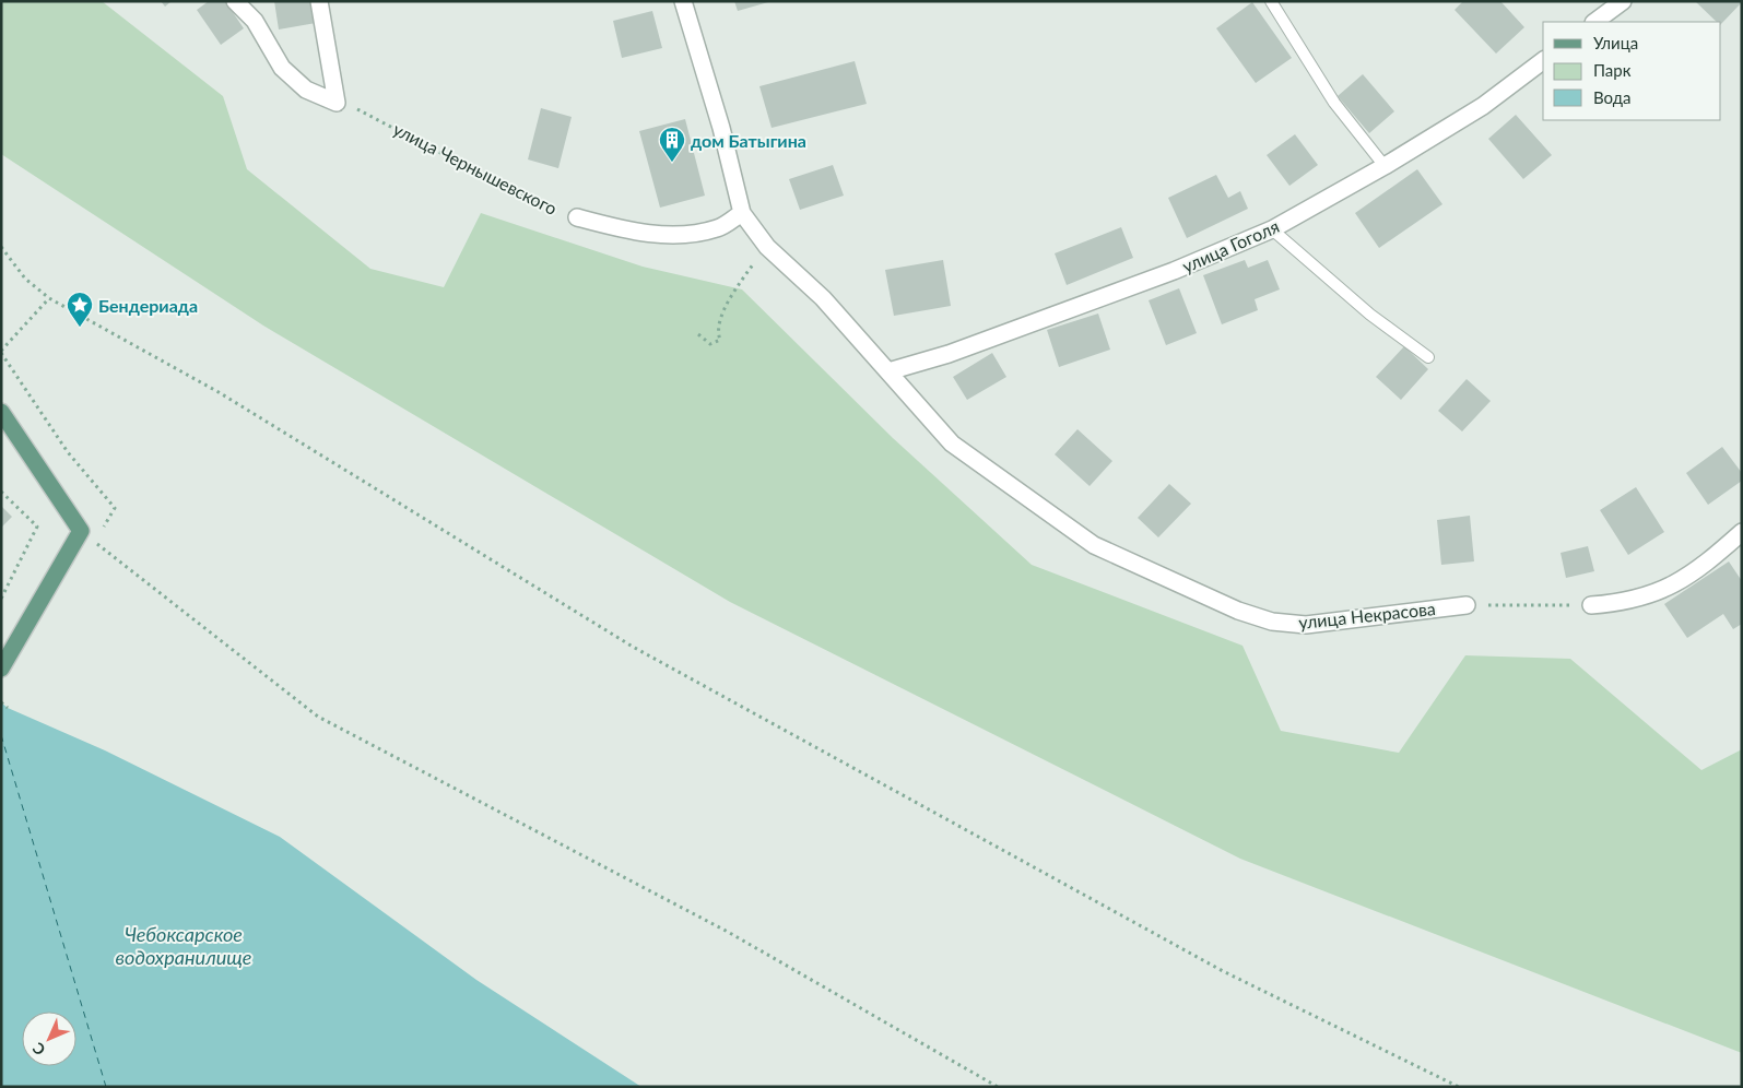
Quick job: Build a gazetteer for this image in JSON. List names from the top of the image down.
{
  "streets": {
    "street": ["улица Чернышевского", "улица Гоголя", "улица Некрасова"]
  },
  "crossings": [
    ["улица Гоголя", "улица Некрасова"]
  ],
  "water": ["Чебоксарское водохранилище"],
  "places": {
    "building": ["дом Батыгина"],
    "place": ["Бендериада"]
  },
  "legend": ["Улица", "Парк", "Вода"],
  "north": "bottom left"
}
